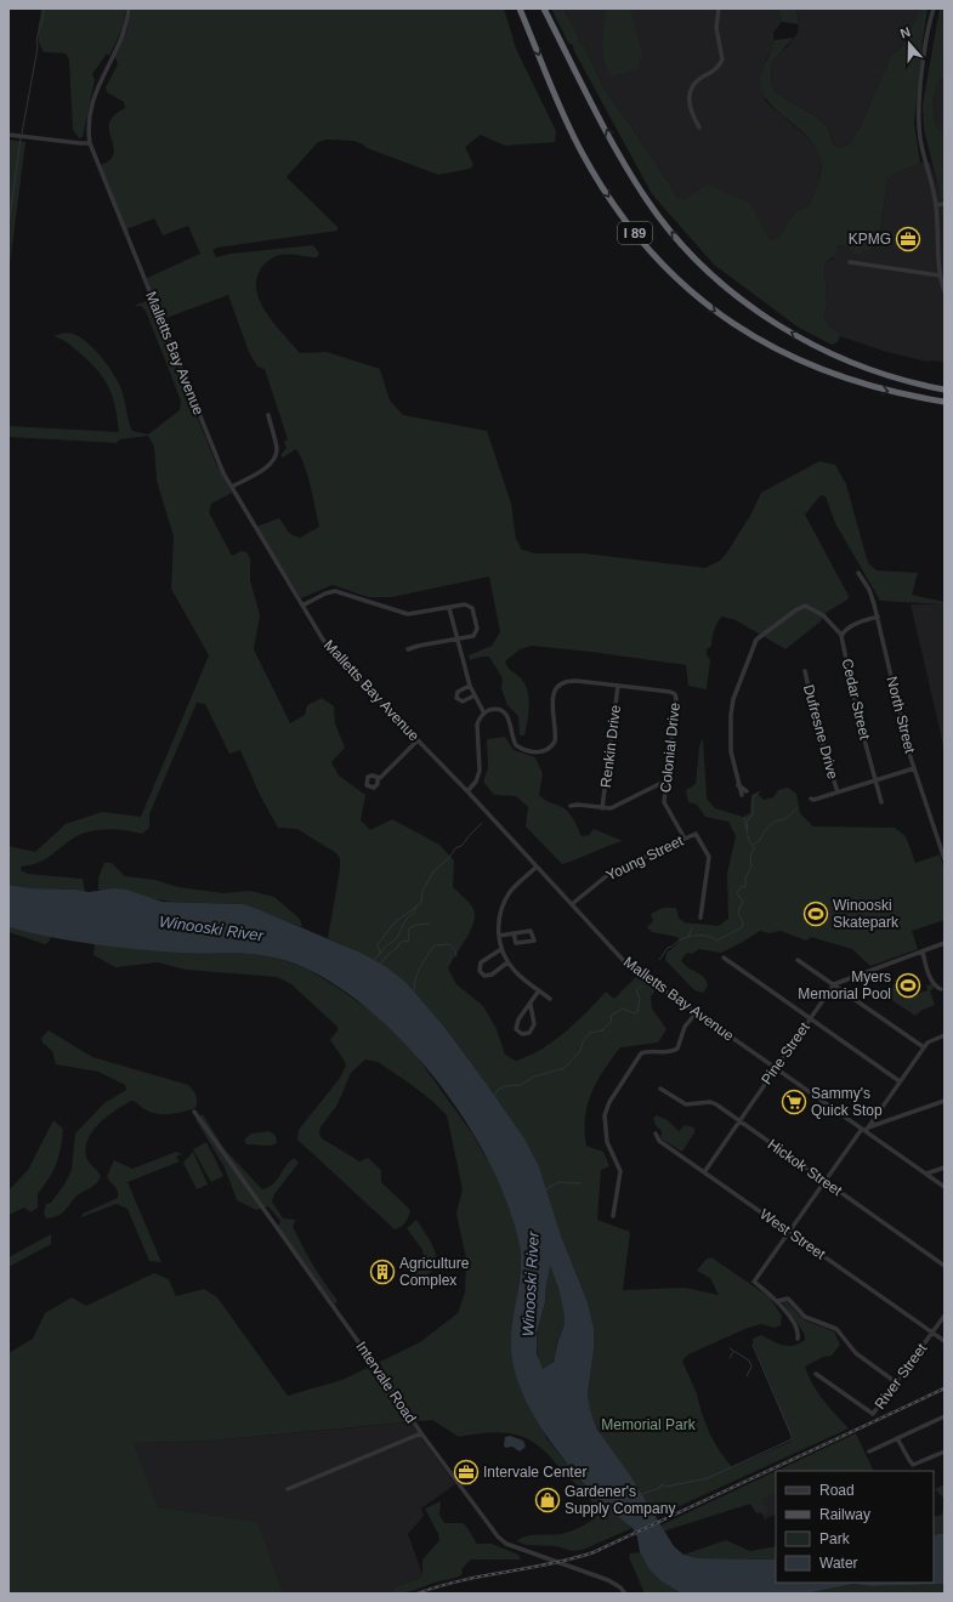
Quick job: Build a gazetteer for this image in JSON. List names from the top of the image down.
{
  "streets": {
    "highway": ["I 89"],
    "street": [
      "Malletts Bay Avenue",
      "Cedar Street",
      "North Street",
      "Dufresne Drive",
      "Renkin Drive",
      "Colonial Drive",
      "Young Street",
      "Pine Street",
      "Hickok Street",
      "West Street",
      "River Street",
      "Intervale Road"
    ]
  },
  "crossings": [
    ["Malletts Bay Avenue", "Young Street"],
    ["Malletts Bay Avenue", "Pine Street"],
    ["Renkin Drive", "Colonial Drive"],
    ["Colonial Drive", "Young Street"],
    ["Pine Street", "Hickok Street"],
    ["Pine Street", "West Street"],
    ["West Street", "River Street"]
  ],
  "water": ["Winooski River"],
  "parks": ["Memorial Park"],
  "places": {
    "office": ["KPMG", "Intervale Center"],
    "sports": ["Winooski Skatepark", "Myers Memorial Pool"],
    "supermarket": ["Sammy's Quick Stop"],
    "building": ["Agriculture Complex"],
    "shop": ["Gardener's Supply Company"]
  },
  "legend": [
    "Road",
    "Railway",
    "Park",
    "Water"
  ],
  "north": "top"
}
